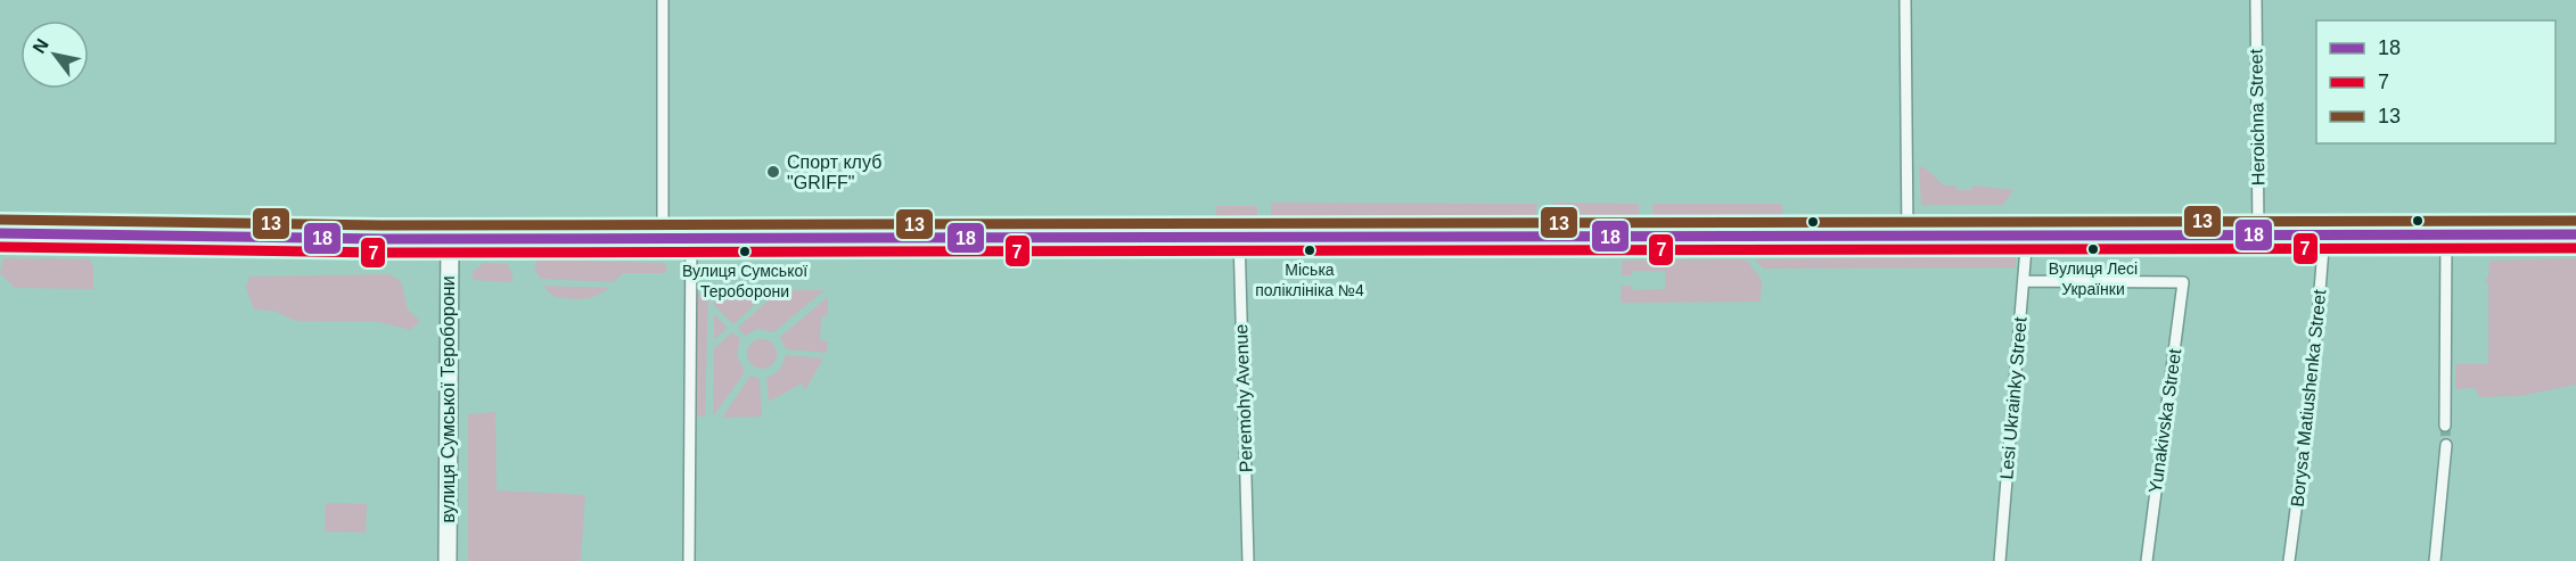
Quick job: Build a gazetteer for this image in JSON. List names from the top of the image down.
{
  "streets": {
    "main road": ["вулиця Сумської Тероборони"],
    "street": [
      "Heroichna Street",
      "Peremohy Avenue",
      "Lesi Ukrainky Street",
      "Borysa Matiushenka Street",
      "Yunakivska Street"
    ]
  },
  "crossings": [
    ["Lesi Ukrainky Street", "Yunakivska Street"]
  ],
  "places": [
    "Спорт клуб \"GRIFF\"",
    "Вулиця Лесі Українки",
    "Міська поліклініка №4",
    "Вулиця Сумської Тероборони"
  ],
  "lines": ["transit line 13", "transit line 18", "transit line 7"],
  "legend": ["18", "7", "13"],
  "north": "top left"
}
